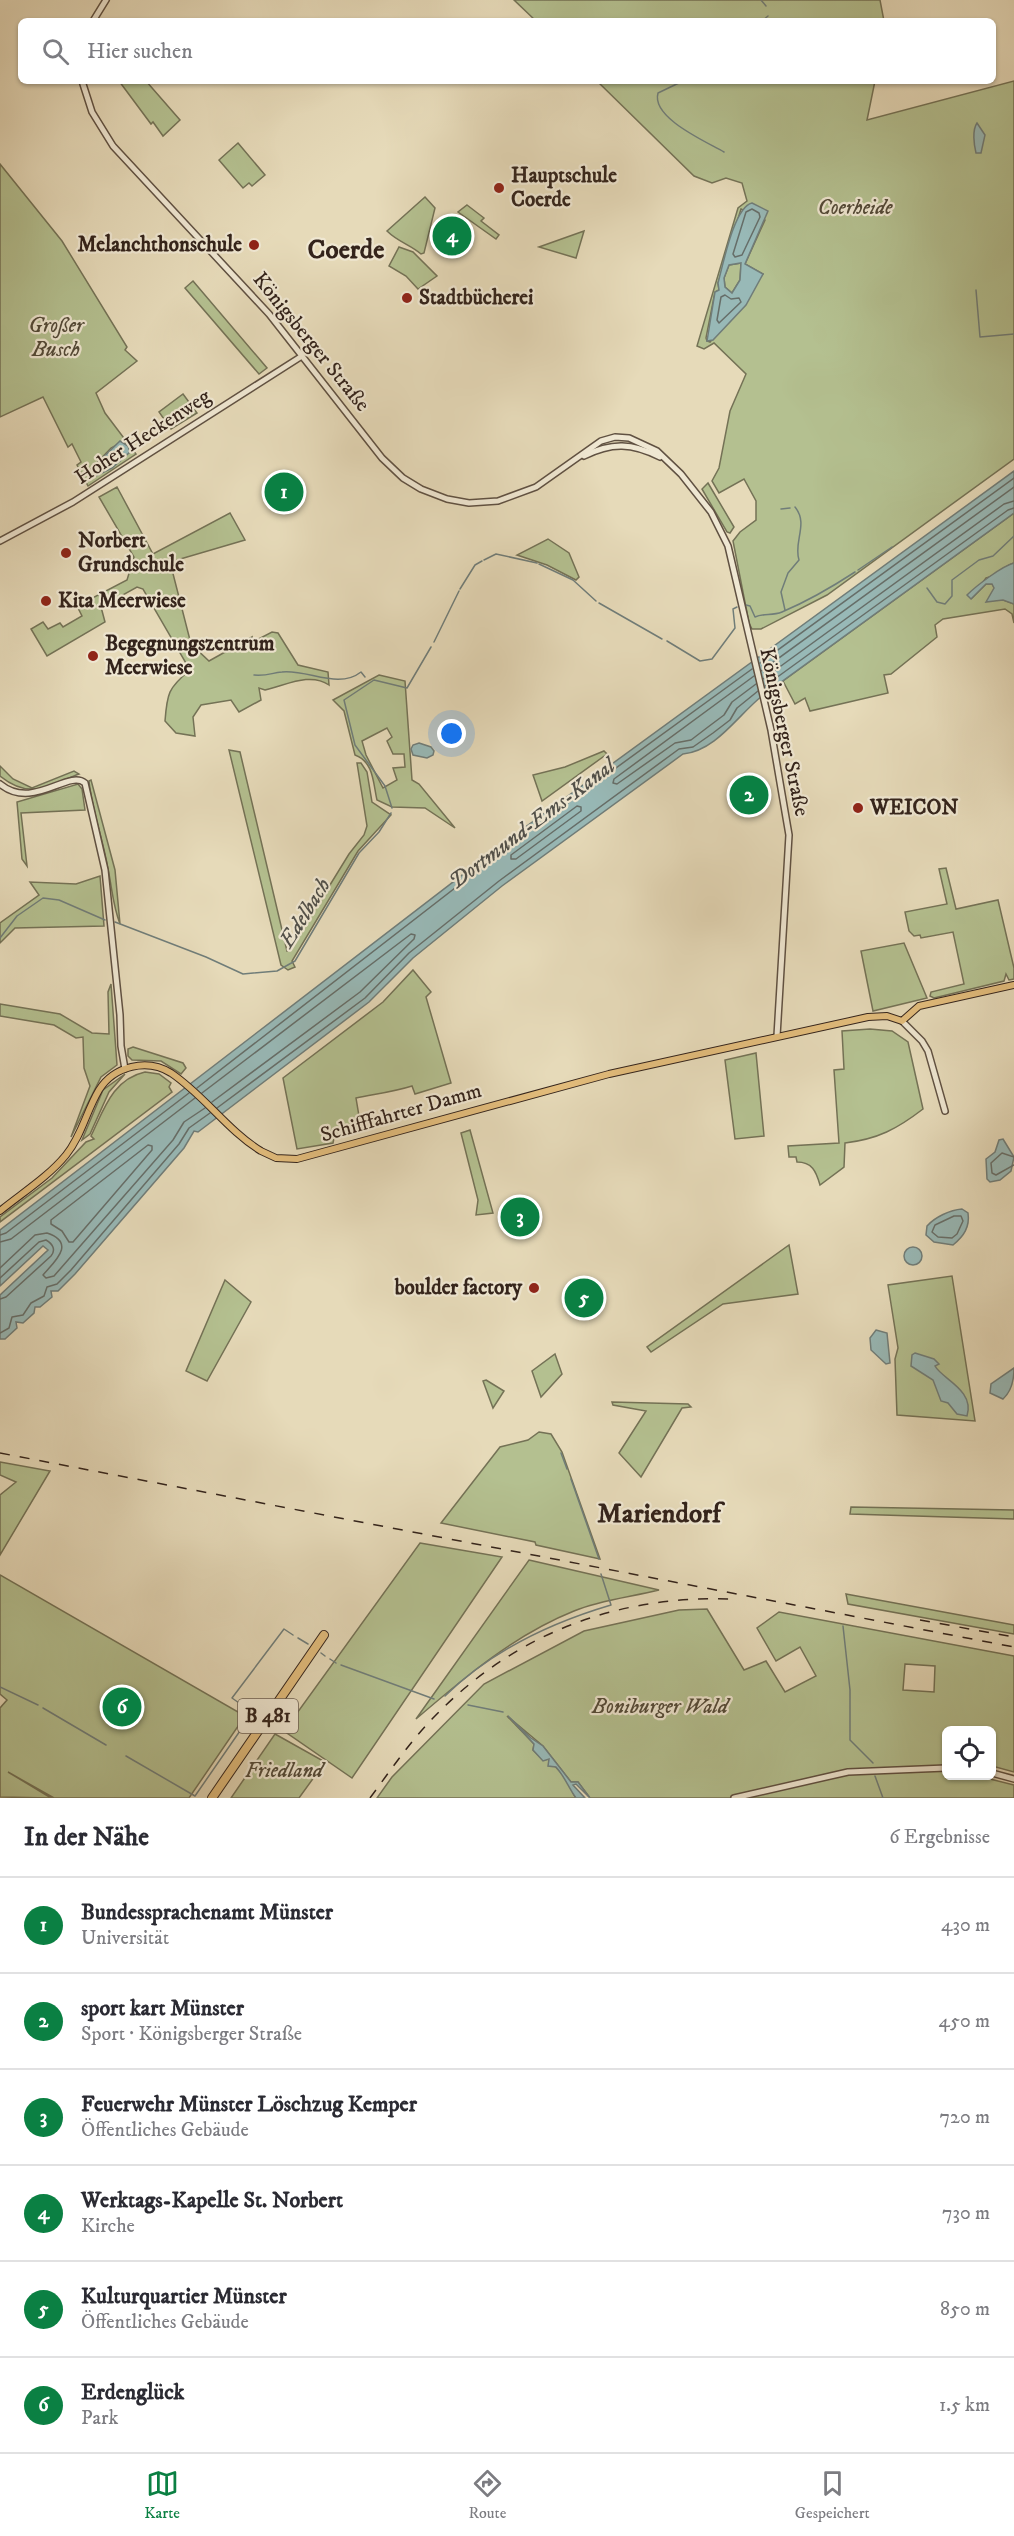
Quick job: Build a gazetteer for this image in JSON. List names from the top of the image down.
{
  "streets": {
    "highway": ["B 481"],
    "main road": ["Schifffahrter Damm"],
    "street": ["Königsberger Straße", "Hoher Heckenweg"]
  },
  "crossings": [
    ["Königsberger Straße", "Hoher Heckenweg"],
    ["Königsberger Straße", "Schifffahrter Damm"]
  ],
  "districts": ["Coerde", "Mariendorf"],
  "water": ["Dortmund-Ems-Kanal", "Edelbach"],
  "parks": [
    "Coerheide",
    "Großer Busch",
    "Boniburger Wald",
    "Friedland"
  ],
  "places": [
    "Hauptschule Coerde",
    "Melanchthonschule",
    "Stadtbücherei",
    "Norbert Grundschule",
    "Kita Meerwiese",
    "Begegnungszentrum Meerwiese",
    "WEICON",
    "boulder factory"
  ],
  "page": {
    "search": "Hier suchen",
    "pins": [
      "4",
      "1",
      "2",
      "3",
      "5",
      "6"
    ],
    "heading": ["In der Nähe", "6 Ergebnisse"],
    "list": [
      {
        "mark": "1",
        "name": "Bundessprachenamt Münster",
        "note": "Universität",
        "value": "430 m"
      },
      {
        "mark": "2",
        "name": "sport kart Münster",
        "note": "Sport · Königsberger Straße",
        "value": "450 m"
      },
      {
        "mark": "3",
        "name": "Feuerwehr Münster Löschzug Kemper",
        "note": "Öffentliches Gebäude",
        "value": "720 m"
      },
      {
        "mark": "4",
        "name": "Werktags-Kapelle St. Norbert",
        "note": "Kirche",
        "value": "730 m"
      },
      {
        "mark": "5",
        "name": "Kulturquartier Münster",
        "note": "Öffentliches Gebäude",
        "value": "850 m"
      },
      {
        "mark": "6",
        "name": "Erdenglück",
        "note": "Park",
        "value": "1.5 km"
      }
    ],
    "nav": ["Karte", "Route", "Gespeichert"]
  }
}
